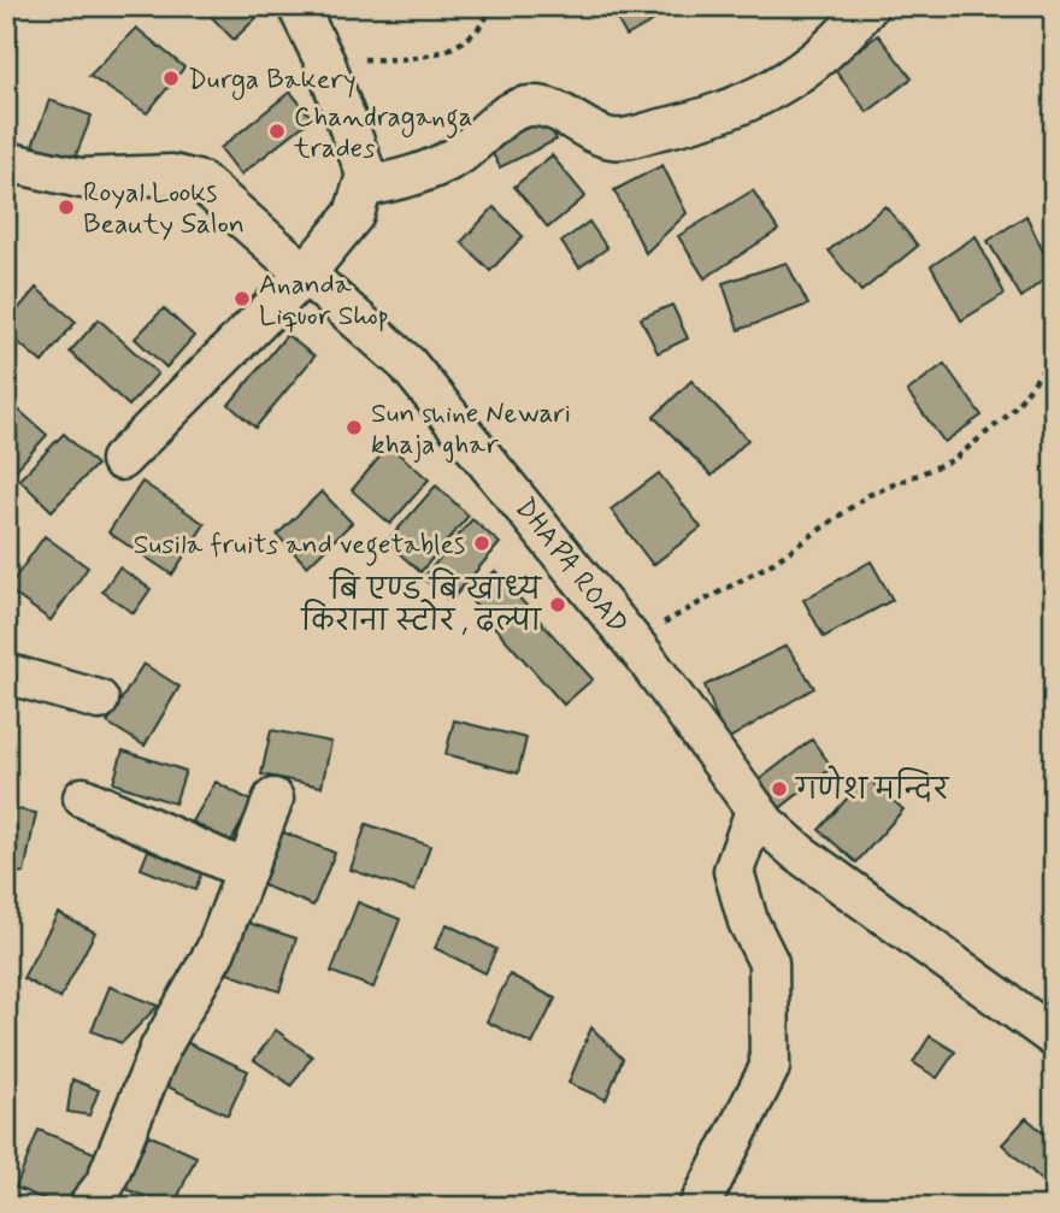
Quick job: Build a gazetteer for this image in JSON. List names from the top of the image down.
{
  "streets": {
    "street": ["DHAPA ROAD"]
  },
  "places": [
    "Durga Bakery",
    "Chandraganga trades",
    "Royal Looks Beauty Salon",
    "Ananda Liquor Shop",
    "Sun shine Newari khaja ghar",
    "Susila fruits and vegetables",
    "बि एण्ड बि खाध्य किराना स्टोर , ढल्पा",
    "गणेश मन्दिर"
  ]
}
